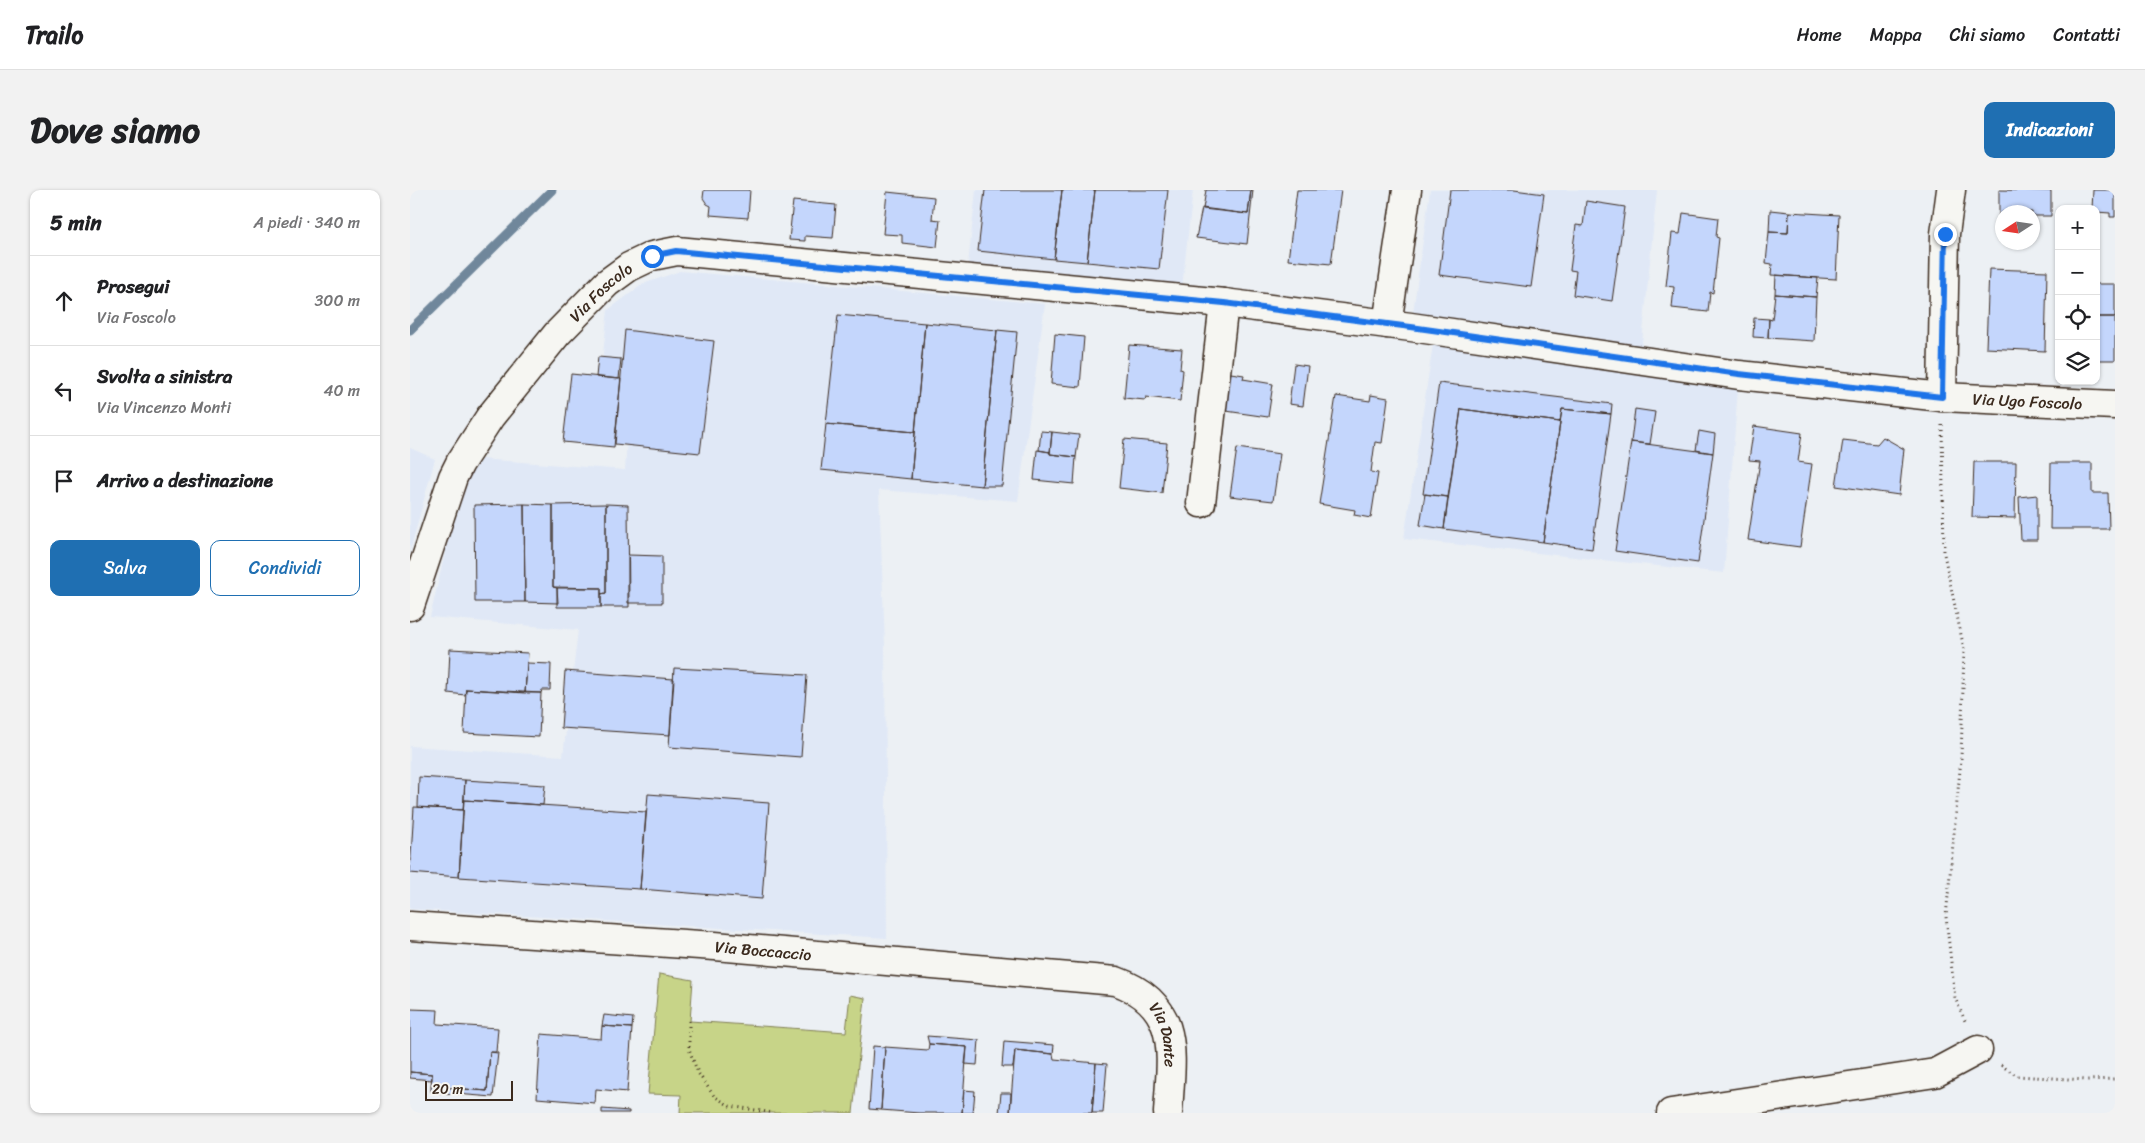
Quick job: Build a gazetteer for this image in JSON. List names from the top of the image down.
{
  "streets": {
    "street": [
      "Via Foscolo",
      "Via Ugo Foscolo",
      "Via Boccaccio",
      "Via Dante"
    ]
  },
  "crossings": [
    ["Via Foscolo", "Via Ugo Foscolo"],
    ["Via Boccaccio", "Via Dante"]
  ],
  "scale_bar": "20 m",
  "north": "left",
  "page": {
    "header": "Trailo",
    "nav": [
      "Home",
      "Mappa",
      "Chi siamo",
      "Contatti"
    ],
    "title": "Dove siamo",
    "buttons": [
      "Indicazioni",
      ["Salva", "Condividi"]
    ],
    "heading": ["5 min", "A piedi · 340 m"],
    "map_buttons": ["+", "−"],
    "list": [
      ["Prosegui", "Via Foscolo", "300 m"],
      ["Svolta a sinistra", "Via Vincenzo Monti", "40 m"],
      "Arrivo a destinazione"
    ],
    "scale": "20 m"
  }
}
